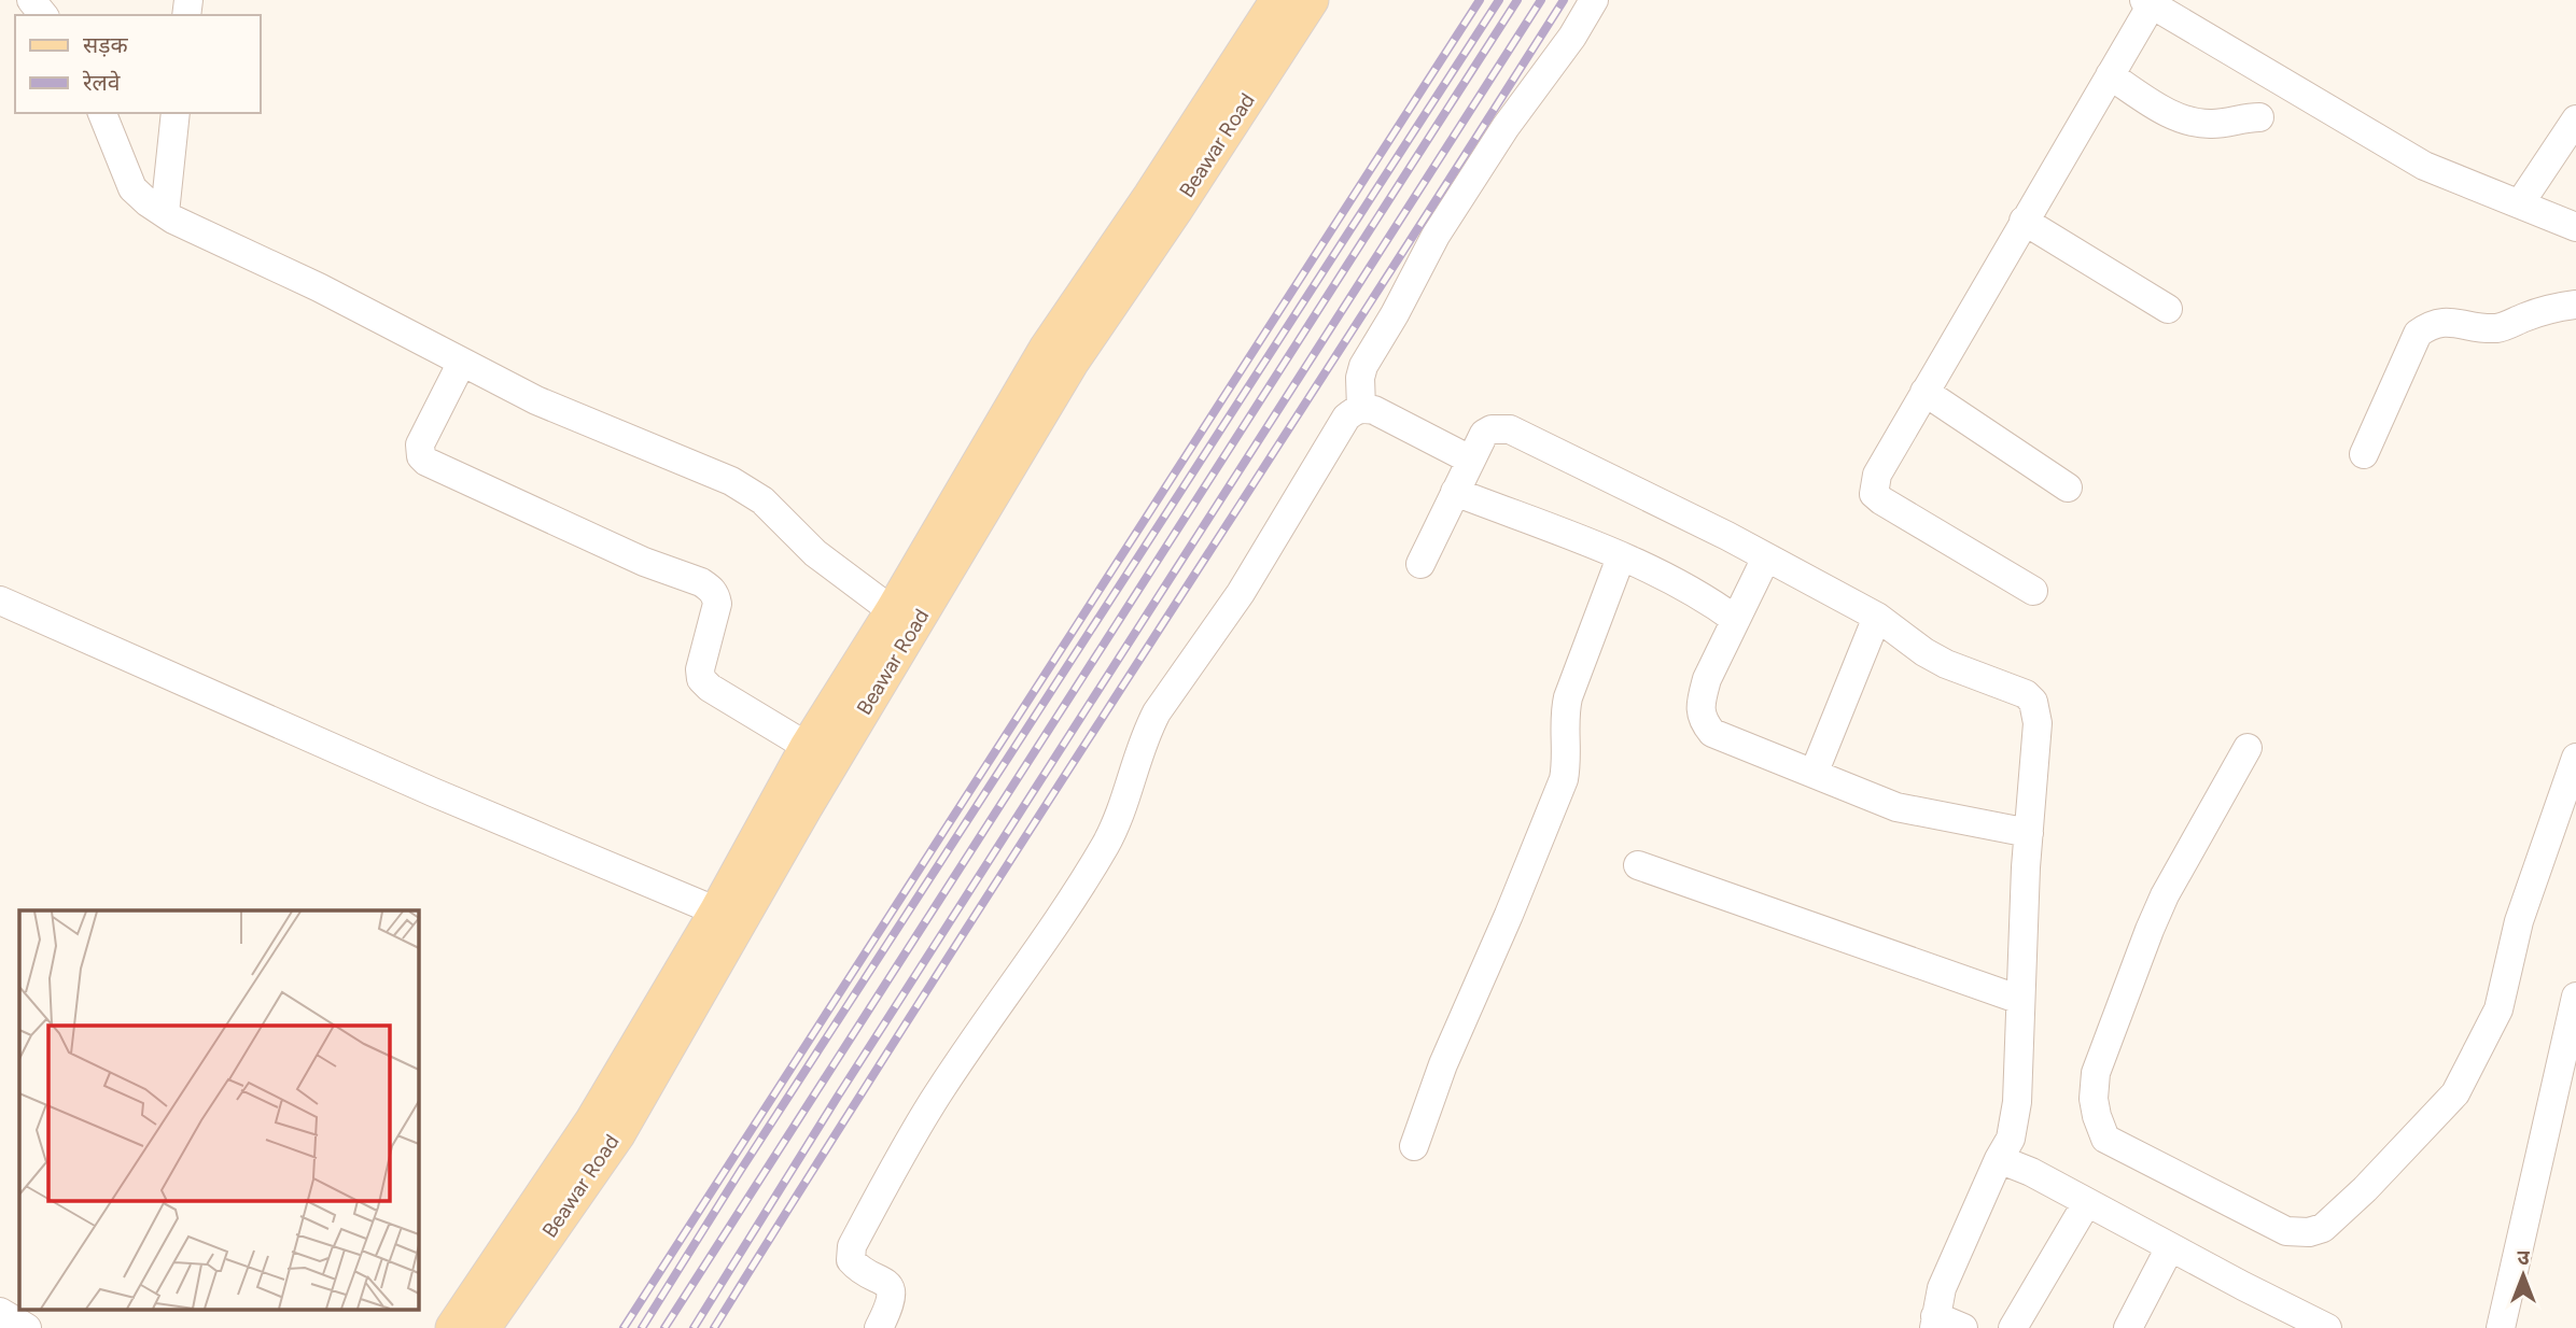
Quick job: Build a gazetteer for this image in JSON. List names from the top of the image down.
{
  "streets": {
    "main road": ["Beawar Road"]
  },
  "legend": ["सड़क", "रेलवे"],
  "north": "top"
}
